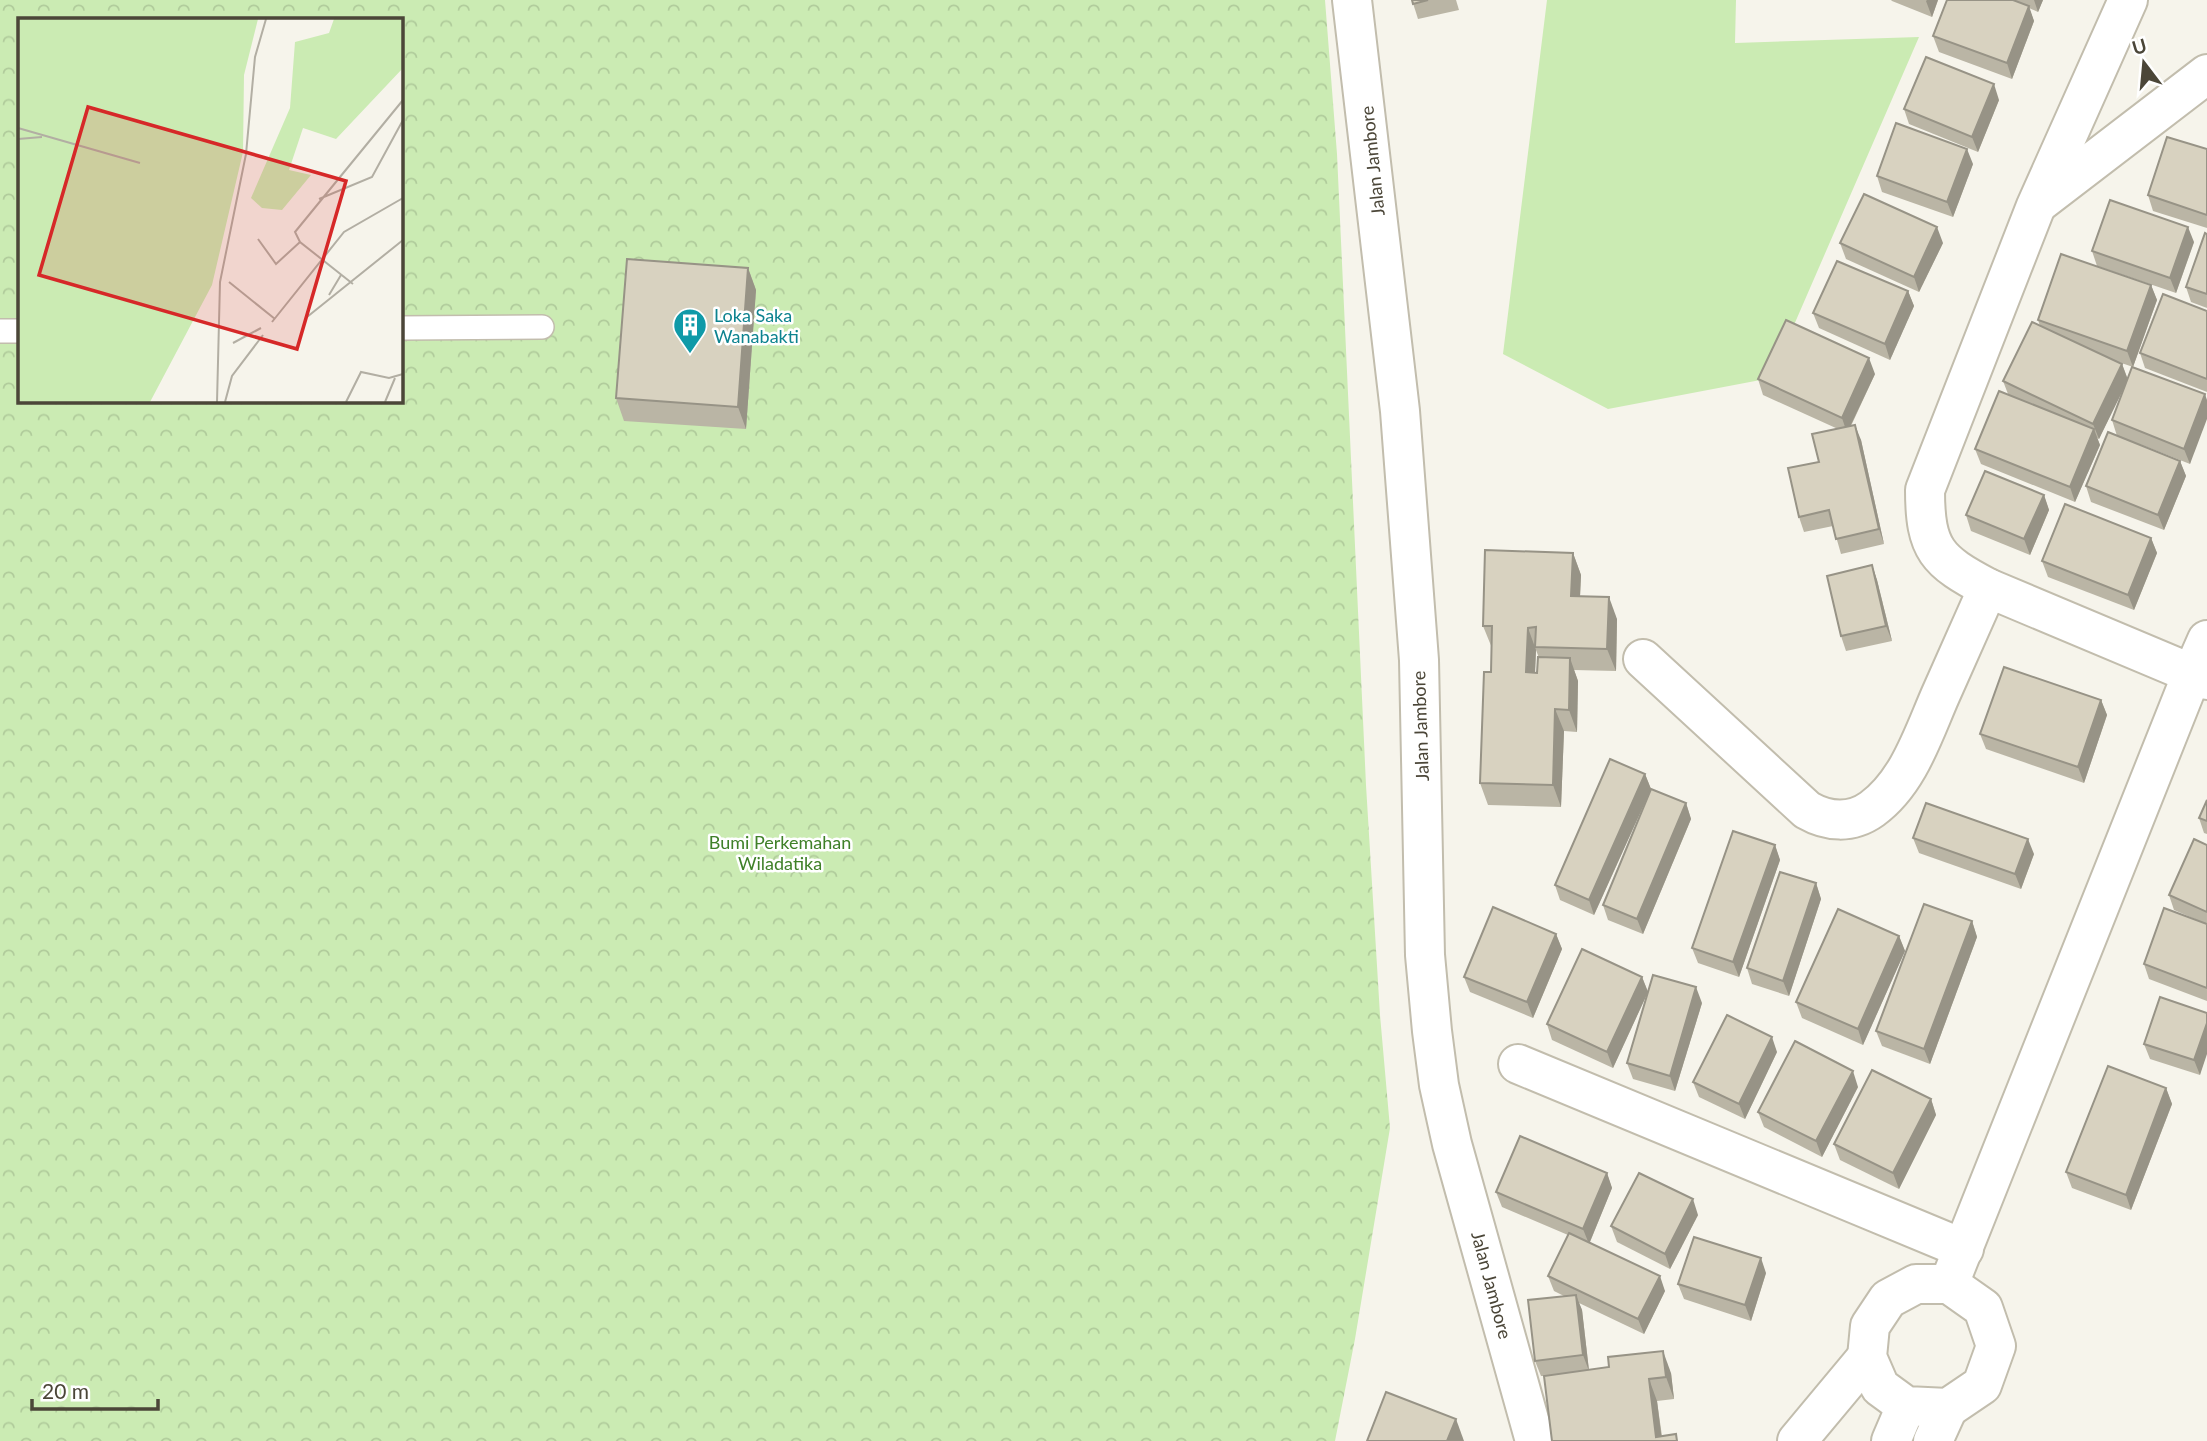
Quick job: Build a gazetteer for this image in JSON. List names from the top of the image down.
{
  "streets": {
    "street": ["Jalan Jambore"]
  },
  "parks": ["Bumi Perkemahan Wiladatika"],
  "places": {
    "building": ["Loka Saka Wanabakti"]
  },
  "scale_bar": "20 m",
  "north": "top"
}
